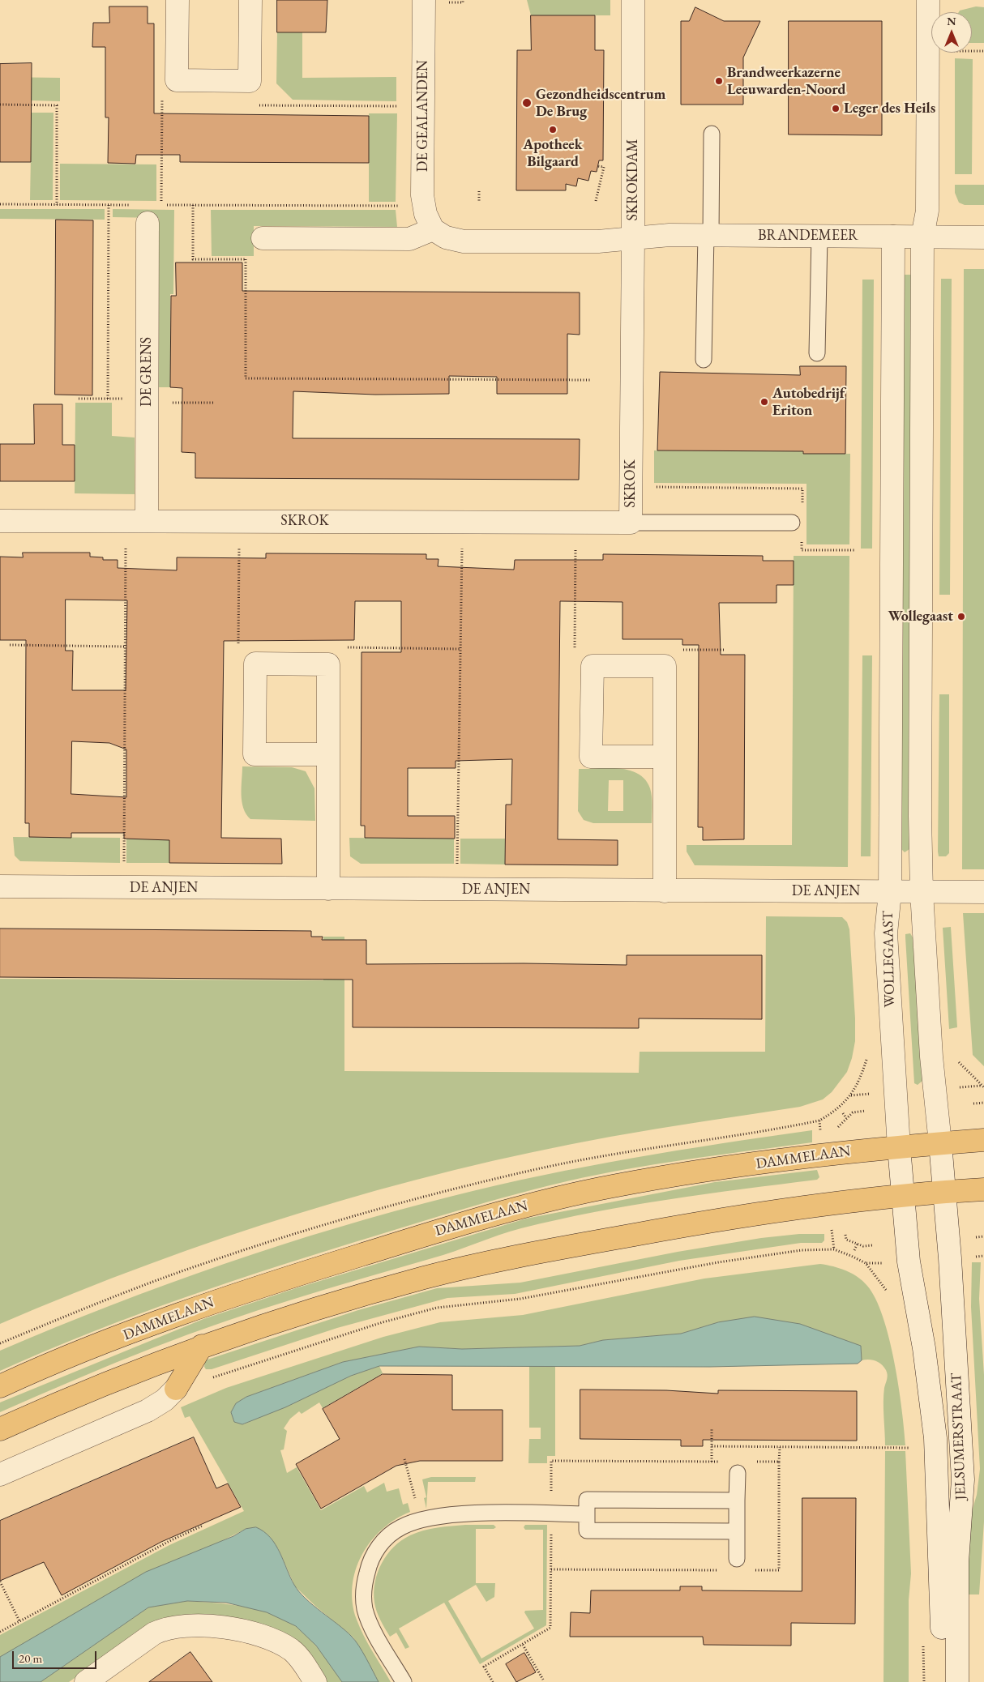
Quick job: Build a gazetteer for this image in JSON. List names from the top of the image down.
{
  "streets": {
    "main road": ["DAMMELAAN"],
    "street": [
      "DE GEALANDEN",
      "SKROKDAM",
      "BRANDEMEER",
      "DE GRENS",
      "SKROK",
      "DE ANJEN",
      "WOLLEGAAST",
      "JELSUMERSTRAAT"
    ]
  },
  "crossings": [
    ["SKROKDAM", "BRANDEMEER"],
    ["SKROKDAM", "SKROK"],
    ["BRANDEMEER", "SKROK"],
    ["BRANDEMEER", "WOLLEGAAST"],
    ["DE GRENS", "SKROK"],
    ["DE ANJEN", "WOLLEGAAST"],
    ["WOLLEGAAST", "DAMMELAAN"],
    ["WOLLEGAAST", "JELSUMERSTRAAT"],
    ["DAMMELAAN", "JELSUMERSTRAAT"]
  ],
  "places": [
    "Brandweerkazerne Leeuwarden-Noord",
    "Gezondheidscentrum De Brug",
    "Leger des Heils",
    "Apotheek Bilgaard",
    "Autobedrijf Eriton",
    "Wollegaast"
  ],
  "scale_bar": "20 m",
  "north": "top"
}
